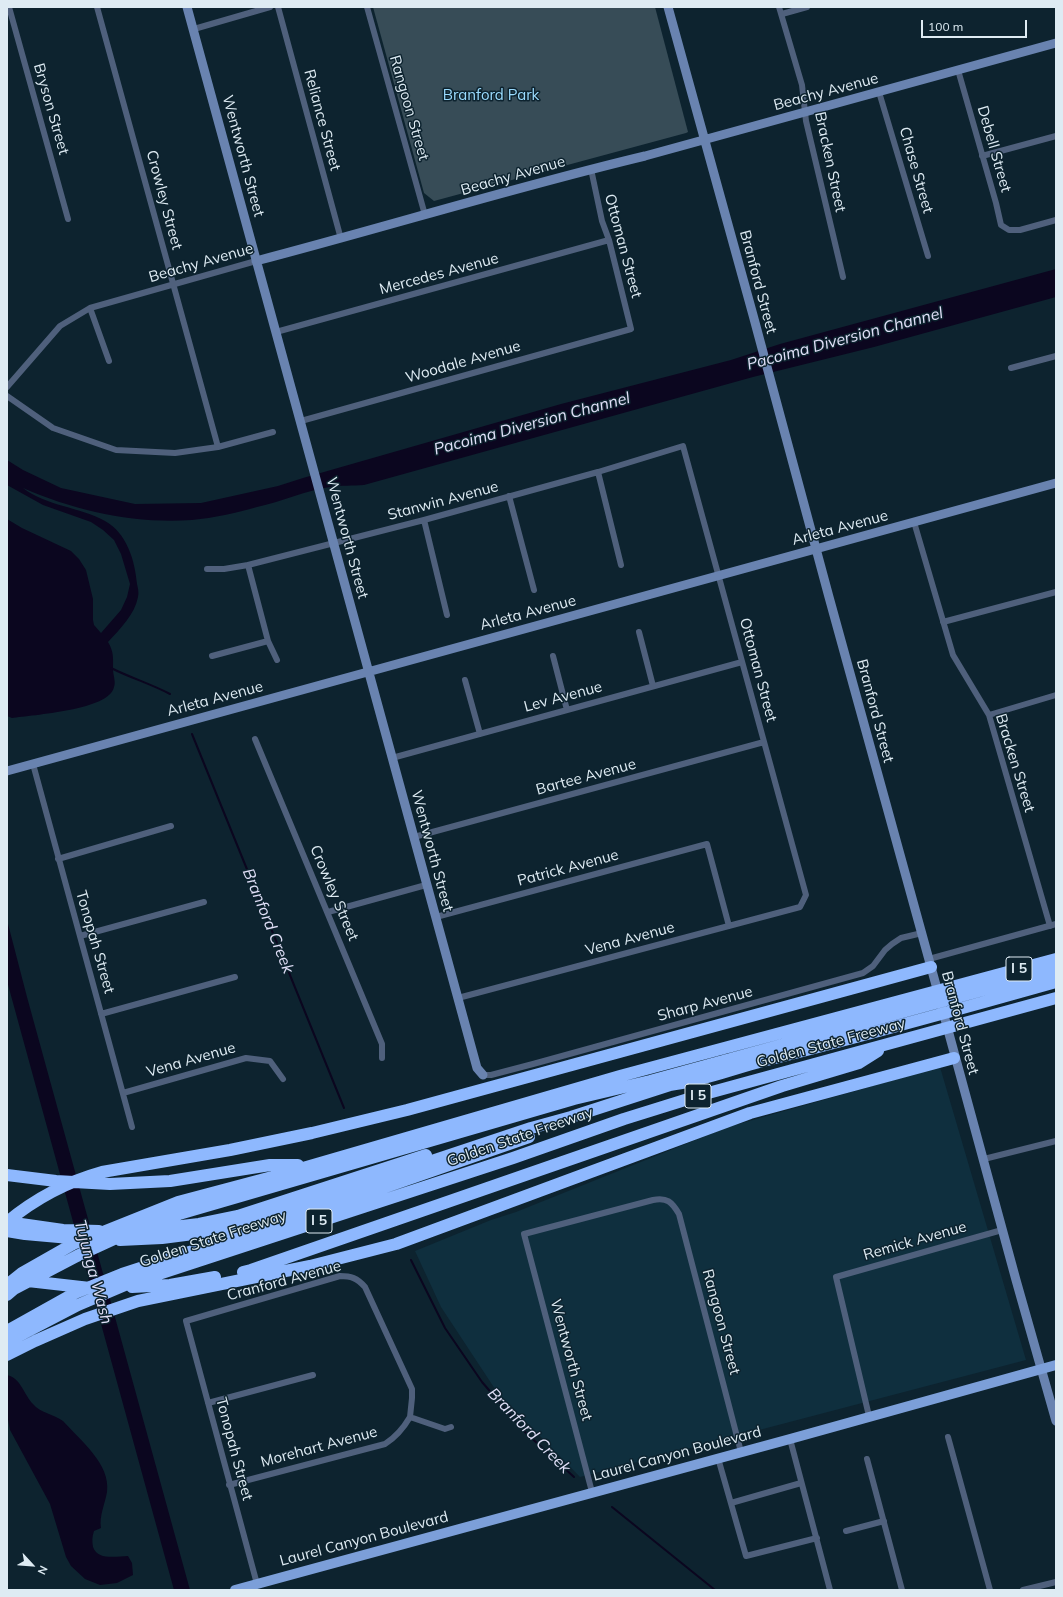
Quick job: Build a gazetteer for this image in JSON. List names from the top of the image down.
{
  "streets": {
    "highway": ["I 5", "Golden State Freeway"],
    "main road": [
      "Beachy Avenue",
      "Wentworth Street",
      "Branford Street",
      "Arleta Avenue",
      "Laurel Canyon Boulevard"
    ],
    "street": [
      "Rangoon Street",
      "Bryson Street",
      "Reliance Street",
      "Debell Street",
      "Bracken Street",
      "Chase Street",
      "Crowley Street",
      "Ottoman Street",
      "Mercedes Avenue",
      "Woodale Avenue",
      "Stanwin Avenue",
      "Lev Avenue",
      "Bartee Avenue",
      "Patrick Avenue",
      "Vena Avenue",
      "Tonopah Street",
      "Sharp Avenue",
      "Remick Avenue",
      "Cranford Avenue",
      "Morehart Avenue"
    ]
  },
  "crossings": [
    ["Beachy Avenue", "Rangoon Street"],
    ["Beachy Avenue", "Reliance Street"],
    ["Beachy Avenue", "Debell Street"],
    ["Beachy Avenue", "Wentworth Street"],
    ["Beachy Avenue", "Bracken Street"],
    ["Beachy Avenue", "Chase Street"],
    ["Beachy Avenue", "Crowley Street"],
    ["Beachy Avenue", "Ottoman Street"],
    ["Beachy Avenue", "Branford Street"],
    ["Rangoon Street", "Wentworth Street"],
    ["Rangoon Street", "Laurel Canyon Boulevard"],
    ["Wentworth Street", "Mercedes Avenue"],
    ["Wentworth Street", "Woodale Avenue"],
    ["Wentworth Street", "Stanwin Avenue"],
    ["Wentworth Street", "Arleta Avenue"],
    ["Wentworth Street", "Lev Avenue"],
    ["Wentworth Street", "Bartee Avenue"],
    ["Wentworth Street", "Patrick Avenue"],
    ["Wentworth Street", "Vena Avenue"],
    ["Wentworth Street", "Sharp Avenue"],
    ["Wentworth Street", "Laurel Canyon Boulevard"],
    ["Bracken Street", "Arleta Avenue"],
    ["Ottoman Street", "Mercedes Avenue"],
    ["Ottoman Street", "Woodale Avenue"],
    ["Ottoman Street", "Stanwin Avenue"],
    ["Ottoman Street", "Arleta Avenue"],
    ["Ottoman Street", "Lev Avenue"],
    ["Ottoman Street", "Bartee Avenue"],
    ["Ottoman Street", "Vena Avenue"],
    ["Branford Street", "Arleta Avenue"],
    ["Branford Street", "Sharp Avenue"],
    ["Branford Street", "Remick Avenue"],
    ["Branford Street", "Laurel Canyon Boulevard"],
    ["Arleta Avenue", "Tonopah Street"],
    ["Patrick Avenue", "Vena Avenue"],
    ["Vena Avenue", "Tonopah Street"],
    ["Tonopah Street", "Cranford Avenue"],
    ["Tonopah Street", "Morehart Avenue"],
    ["Tonopah Street", "Laurel Canyon Boulevard"],
    ["Remick Avenue", "Laurel Canyon Boulevard"],
    ["Cranford Avenue", "Morehart Avenue"]
  ],
  "water": ["Pacoima Diversion Channel", "Branford Creek", "Tujunga Wash"],
  "parks": ["Branford Park"],
  "scale_bar": "100 m",
  "north": "bottom right"
}
